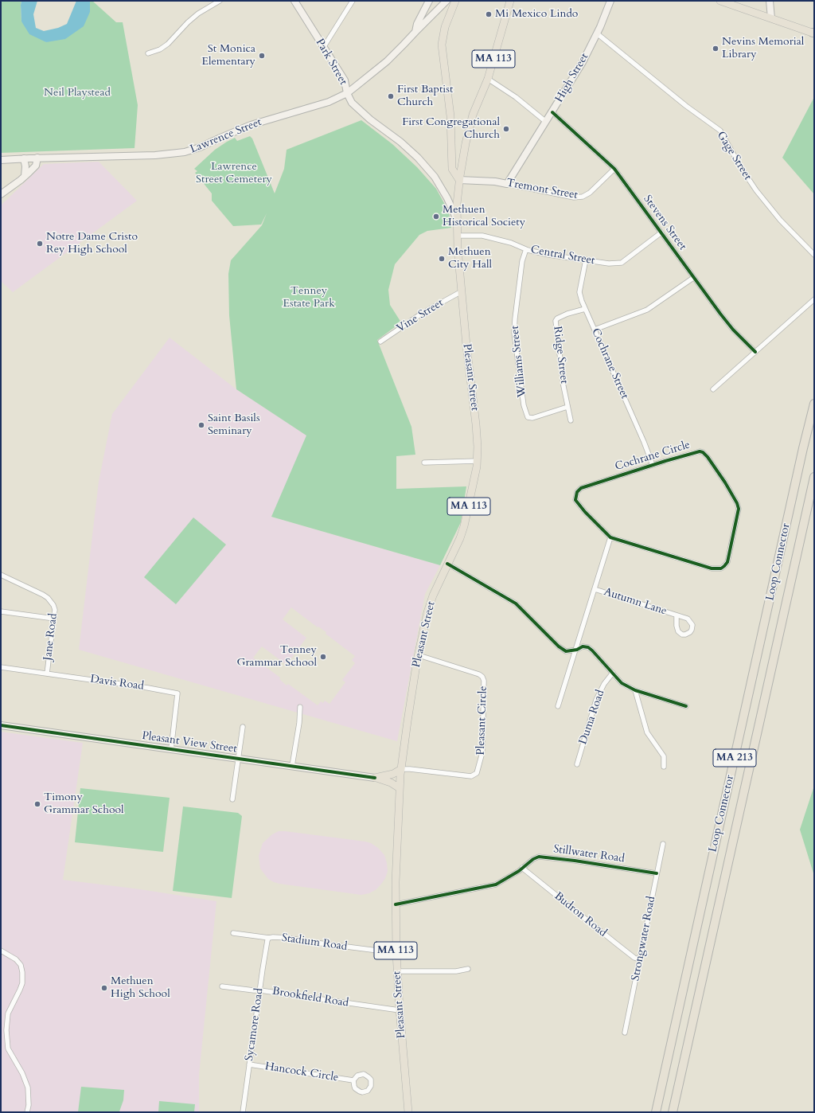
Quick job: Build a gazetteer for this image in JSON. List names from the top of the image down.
{
  "streets": {
    "highway": ["Loop Connector", "MA 213"],
    "main road": [
      "MA 113",
      "Park Street",
      "High Street",
      "Lawrence Street",
      "Tremont Street",
      "Pleasant Street",
      "Pleasant View Street"
    ],
    "street": [
      "Gage Street",
      "Stevens Street",
      "Central Street",
      "Vine Street",
      "Ridge Street",
      "Williams Street",
      "Cochrane Street",
      "Cochrane Circle",
      "Autumn Lane",
      "Jane Road",
      "Davis Road",
      "Duma Road",
      "Pleasant Circle",
      "Stillwater Road",
      "Budron Road",
      "Strongwater Road",
      "Stadium Road",
      "Brookfield Road",
      "Sycamore Road",
      "Hancock Circle"
    ]
  },
  "crossings": [
    ["Park Street", "Lawrence Street"],
    ["Park Street", "Pleasant Street"],
    ["High Street", "Gage Street"],
    ["High Street", "Tremont Street"],
    ["High Street", "Stevens Street"],
    ["Tremont Street", "Stevens Street"],
    ["Tremont Street", "Pleasant Street"],
    ["Stevens Street", "Central Street"],
    ["Central Street", "Williams Street"],
    ["Central Street", "Cochrane Street"],
    ["Central Street", "Pleasant Street"],
    ["Vine Street", "Pleasant Street"],
    ["Ridge Street", "Williams Street"],
    ["Ridge Street", "Cochrane Street"],
    ["Cochrane Street", "Cochrane Circle"],
    ["Pleasant Street", "Pleasant Circle"],
    ["Pleasant Street", "Stillwater Road"],
    ["Pleasant Street", "Stadium Road"],
    ["Pleasant Street", "Brookfield Road"],
    ["Jane Road", "Davis Road"],
    ["Davis Road", "Pleasant View Street"],
    ["Stillwater Road", "Budron Road"],
    ["Stillwater Road", "Strongwater Road"],
    ["Budron Road", "Strongwater Road"],
    ["Stadium Road", "Sycamore Road"],
    ["Brookfield Road", "Sycamore Road"],
    ["Sycamore Road", "Hancock Circle"]
  ],
  "parks": ["Neil Playstead", "Lawrence Street Cemetery", "Tenney Estate Park"],
  "places": [
    "Mi Mexico Lindo",
    "Nevins Memorial Library",
    "St Monica Elementary",
    "First Baptist Church",
    "First Congregational Church",
    "Methuen Historical Society",
    "Notre Dame Cristo Rey High School",
    "Methuen City Hall",
    "Saint Basils Seminary",
    "Tenney Grammar School",
    "Timony Grammar School",
    "Methuen High School"
  ]
}
